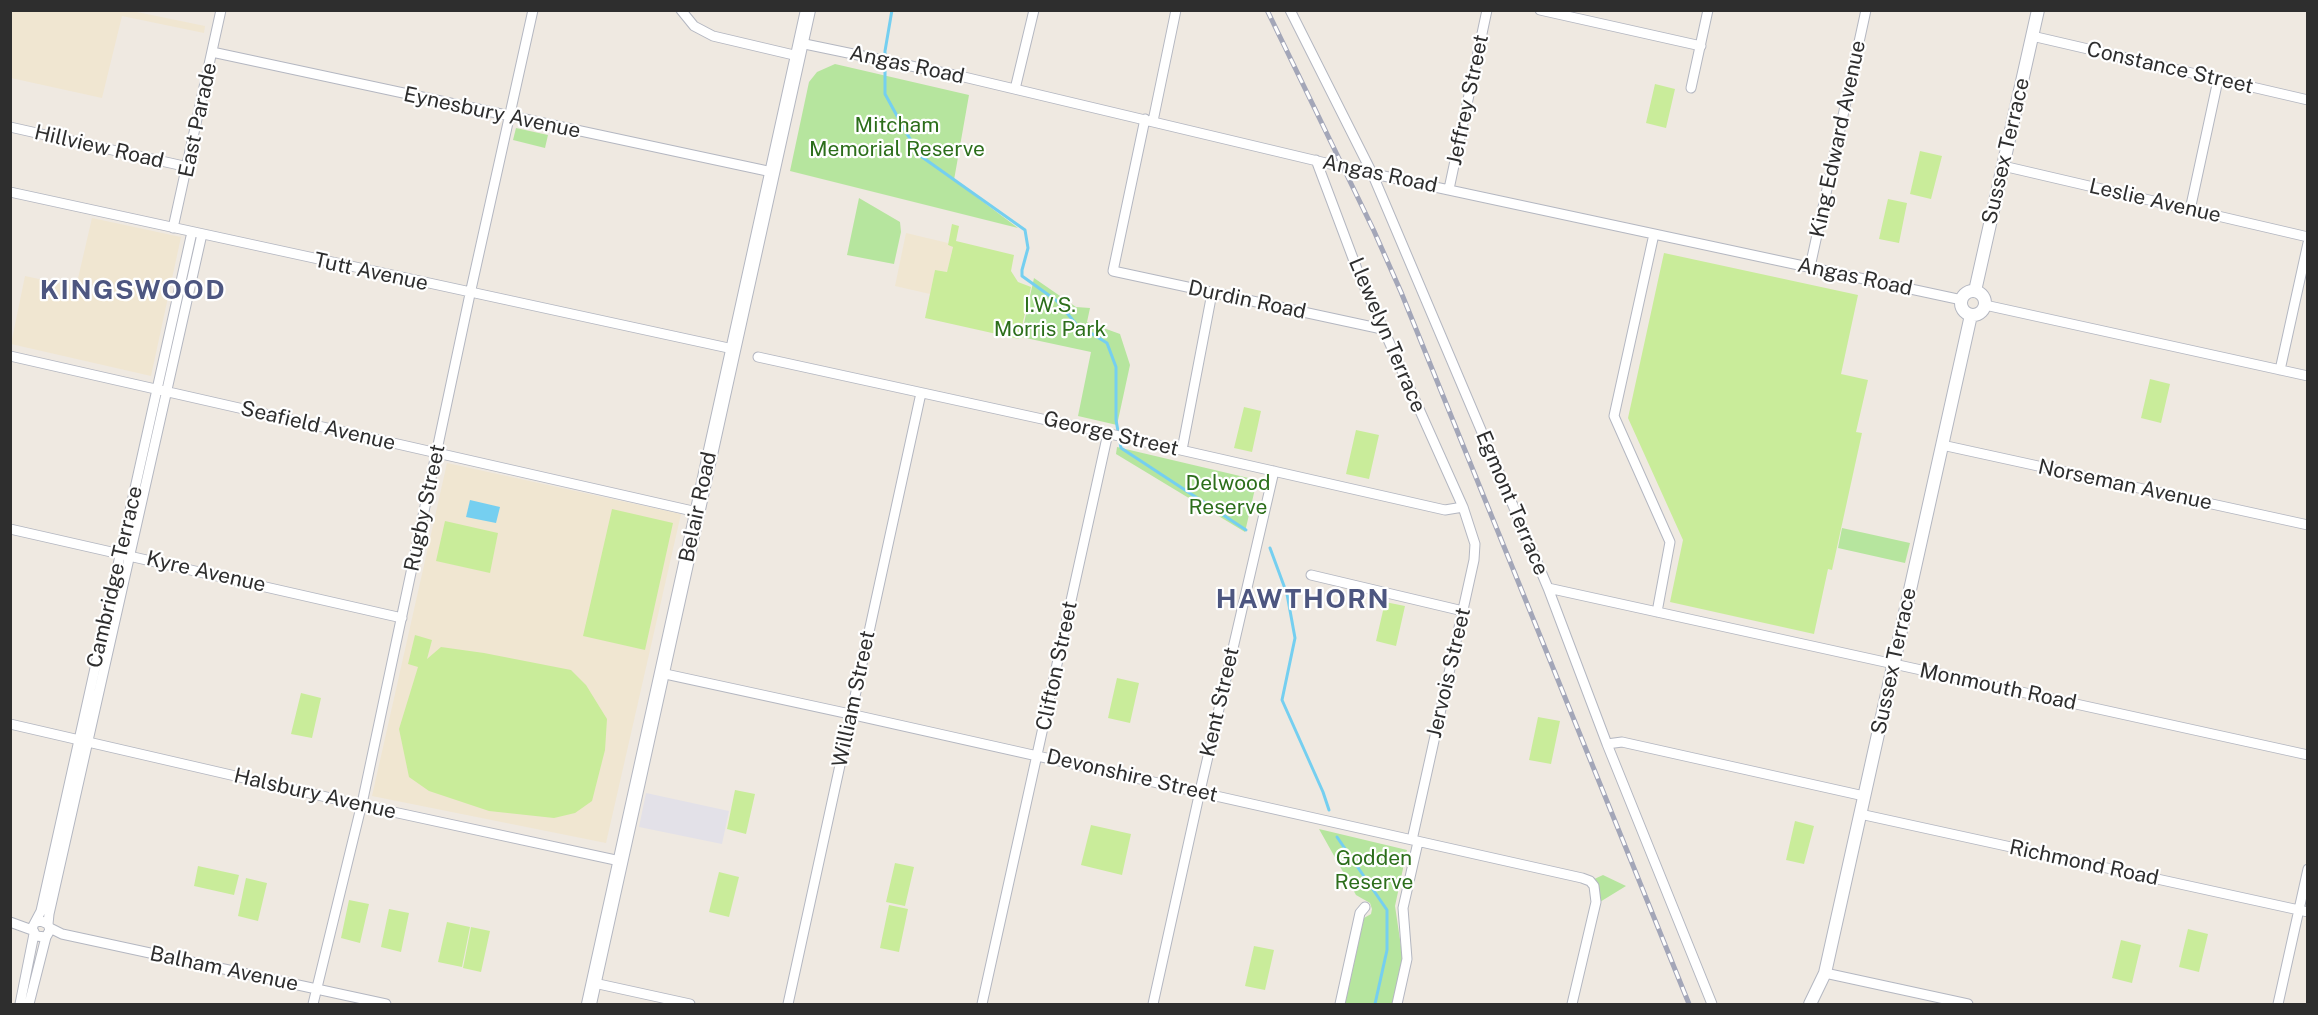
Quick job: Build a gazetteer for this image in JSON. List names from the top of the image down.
{
  "streets": {
    "main road": ["Belair Road"],
    "street": [
      "Angas Road",
      "Constance Street",
      "Jeffrey Street",
      "Eynesbury Avenue",
      "East Parade",
      "King Edward Avenue",
      "Hillview Road",
      "Sussex Terrace",
      "Leslie Avenue",
      "Tutt Avenue",
      "Durdin Road",
      "Llewelyn Terrace",
      "Seafield Avenue",
      "George Street",
      "Norseman Avenue",
      "Egmont Terrace",
      "Rugby Street",
      "Kyre Avenue",
      "Cambridge Terrace",
      "Clifton Street",
      "Jervois Street",
      "Monmouth Road",
      "William Street",
      "Kent Street",
      "Devonshire Street",
      "Halsbury Avenue",
      "Richmond Road",
      "Balham Avenue"
    ]
  },
  "crossings": [
    ["Angas Road", "Jeffrey Street"],
    ["Angas Road", "King Edward Avenue"],
    ["Angas Road", "Sussex Terrace"],
    ["Angas Road", "Durdin Road"],
    ["Angas Road", "Llewelyn Terrace"],
    ["Angas Road", "Egmont Terrace"],
    ["Angas Road", "Belair Road"],
    ["Constance Street", "Sussex Terrace"],
    ["Eynesbury Avenue", "East Parade"],
    ["Eynesbury Avenue", "Belair Road"],
    ["Eynesbury Avenue", "Rugby Street"],
    ["East Parade", "Hillview Road"],
    ["East Parade", "Tutt Avenue"],
    ["Sussex Terrace", "Leslie Avenue"],
    ["Sussex Terrace", "Norseman Avenue"],
    ["Sussex Terrace", "Monmouth Road"],
    ["Sussex Terrace", "Richmond Road"],
    ["Tutt Avenue", "Belair Road"],
    ["Tutt Avenue", "Rugby Street"],
    ["Tutt Avenue", "Cambridge Terrace"],
    ["Durdin Road", "Llewelyn Terrace"],
    ["Llewelyn Terrace", "George Street"],
    ["Llewelyn Terrace", "Jervois Street"],
    ["Seafield Avenue", "Belair Road"],
    ["Seafield Avenue", "Rugby Street"],
    ["Seafield Avenue", "Cambridge Terrace"],
    ["George Street", "Clifton Street"],
    ["George Street", "Jervois Street"],
    ["George Street", "William Street"],
    ["George Street", "Kent Street"],
    ["Egmont Terrace", "Monmouth Road"],
    ["Belair Road", "Devonshire Street"],
    ["Belair Road", "Halsbury Avenue"],
    ["Rugby Street", "Kyre Avenue"],
    ["Rugby Street", "Halsbury Avenue"],
    ["Rugby Street", "Balham Avenue"],
    ["Kyre Avenue", "Cambridge Terrace"],
    ["Cambridge Terrace", "Halsbury Avenue"],
    ["Cambridge Terrace", "Balham Avenue"],
    ["Clifton Street", "Devonshire Street"],
    ["Jervois Street", "Devonshire Street"],
    ["William Street", "Devonshire Street"],
    ["Kent Street", "Devonshire Street"]
  ],
  "districts": ["KINGSWOOD", "HAWTHORN"],
  "parks": [
    "Mitcham Memorial Reserve",
    "I.W.S. Morris Park",
    "Delwood Reserve",
    "Godden Reserve"
  ]
}
